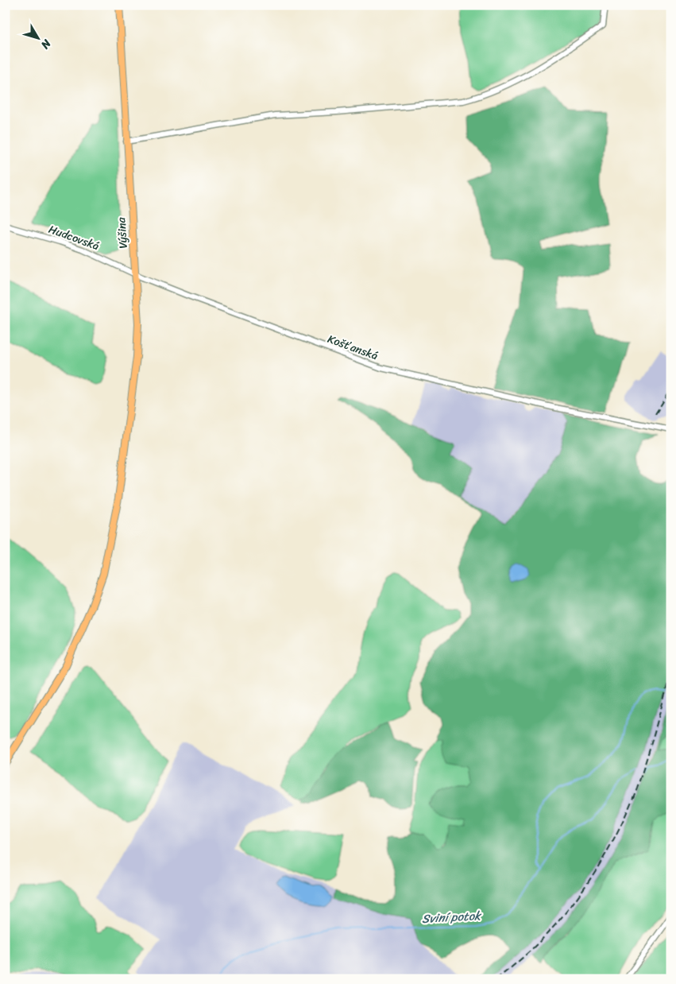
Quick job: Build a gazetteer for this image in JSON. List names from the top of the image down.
{
  "streets": {
    "main road": ["Výšina"],
    "street": ["Hudcovská", "Košťanská"]
  },
  "crossings": [
    ["Výšina", "Hudcovská"],
    ["Výšina", "Košťanská"],
    ["Hudcovská", "Košťanská"]
  ],
  "water": ["Sviní potok"],
  "north": "bottom right"
}
